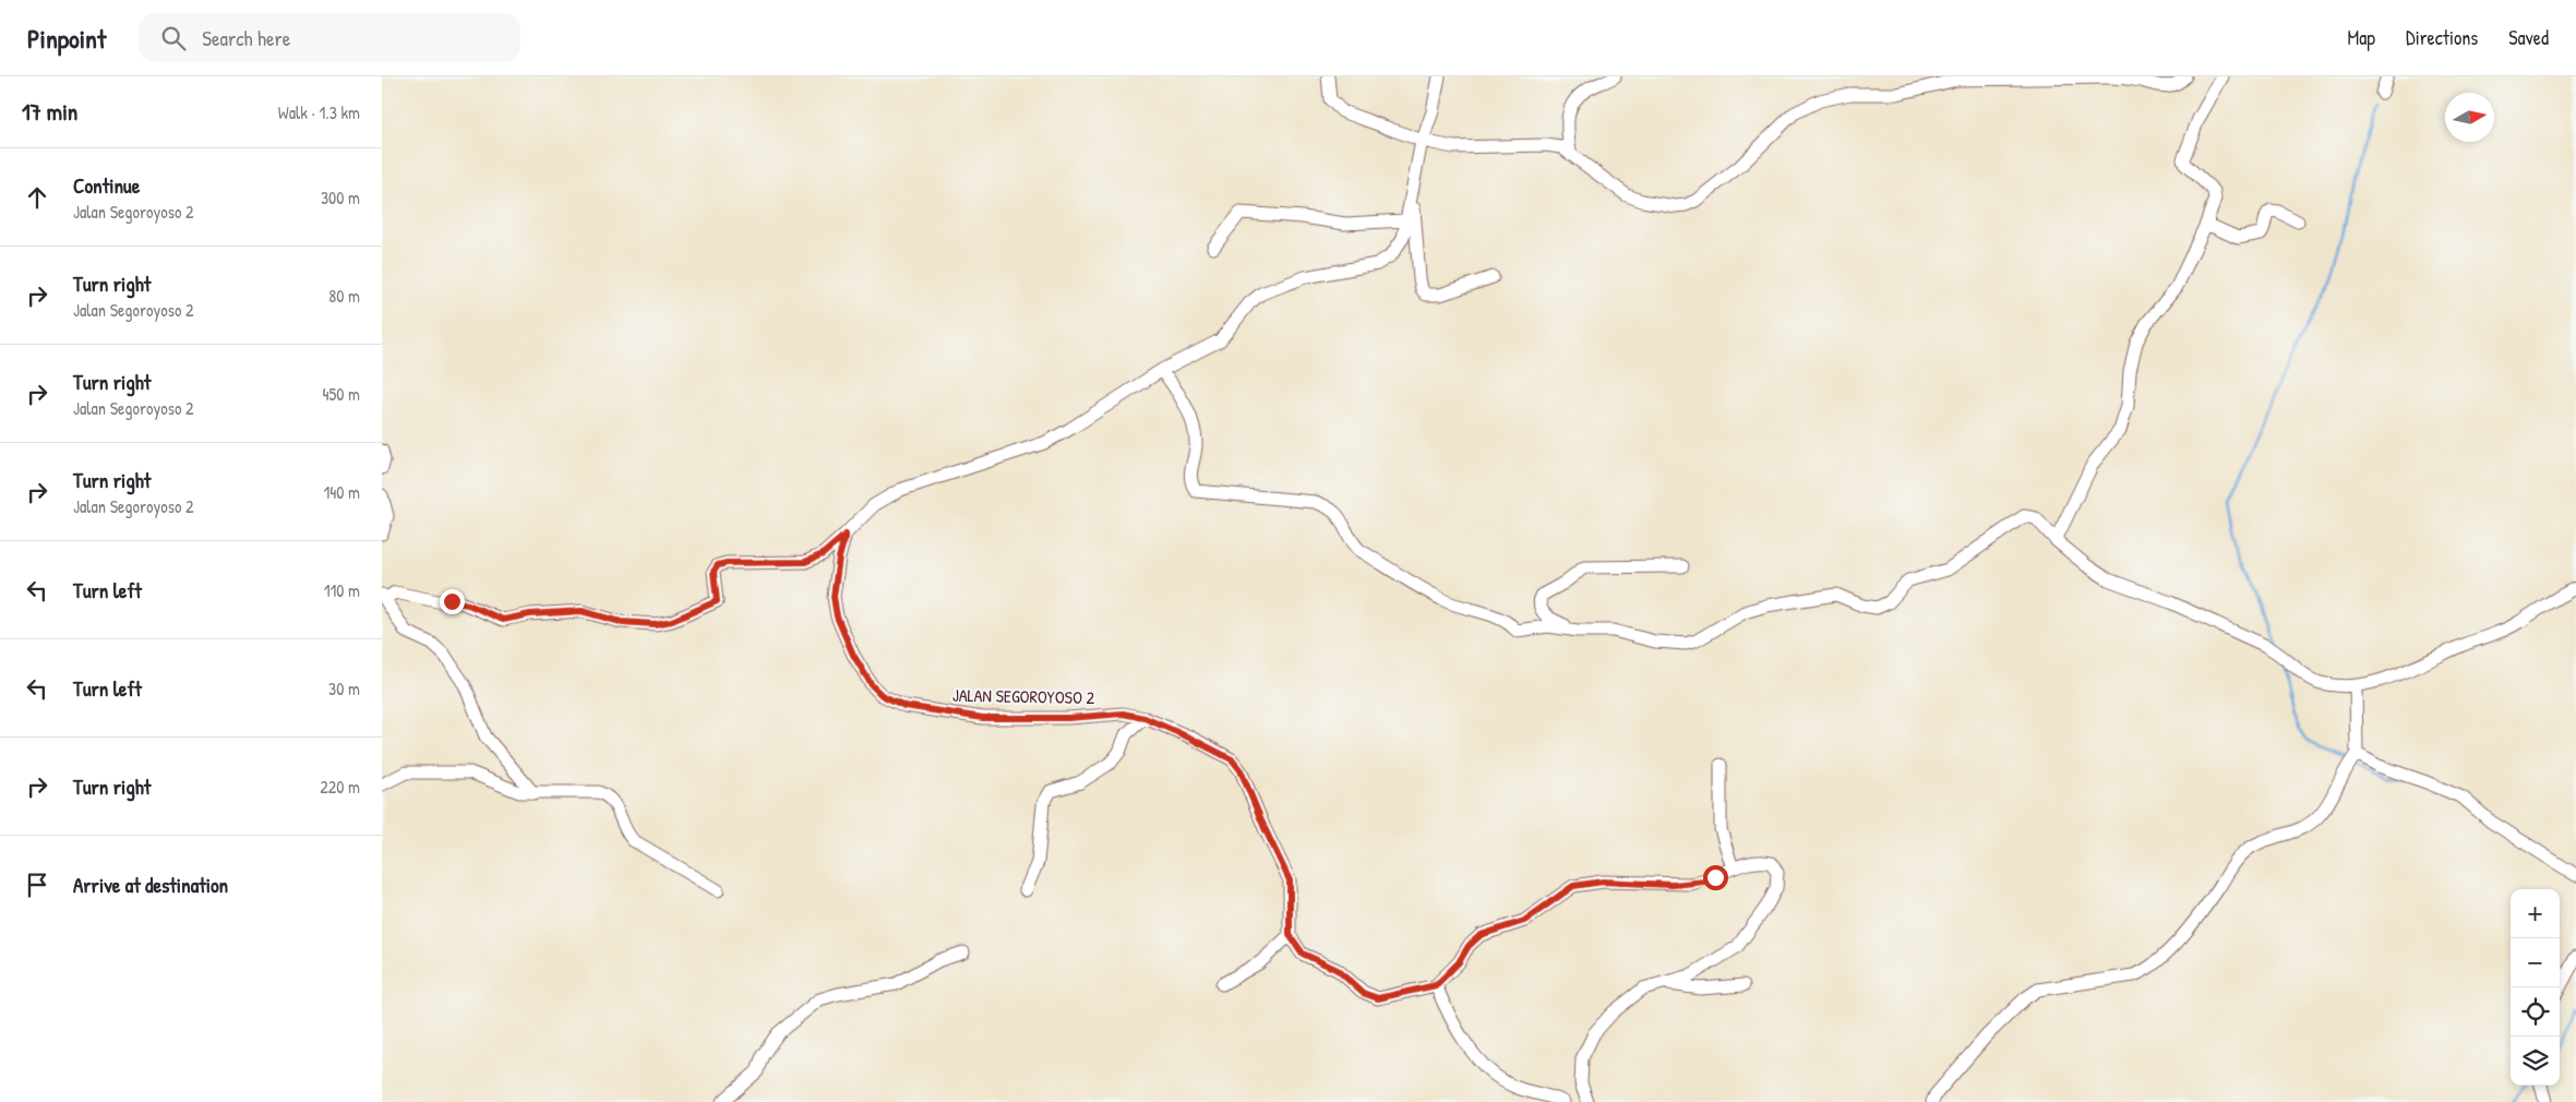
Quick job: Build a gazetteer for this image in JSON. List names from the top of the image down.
{
  "streets": {
    "street": ["JALAN SEGOROYOSO 2"]
  },
  "north": "right",
  "page": {
    "header": "Pinpoint",
    "search": "Search here",
    "nav": ["Map", "Directions", "Saved"],
    "heading": ["17 min", "Walk · 1.3 km"],
    "list": [
      ["Continue", "Jalan Segoroyoso 2", "300 m"],
      ["Turn right", "Jalan Segoroyoso 2", "80 m"],
      ["Turn right", "Jalan Segoroyoso 2", "450 m"],
      ["Turn right", "Jalan Segoroyoso 2", "140 m"],
      ["Turn left", "110 m"],
      ["Turn left", "30 m"],
      ["Turn right", "220 m"],
      "Arrive at destination"
    ],
    "map_buttons": ["+", "−"]
  }
}
